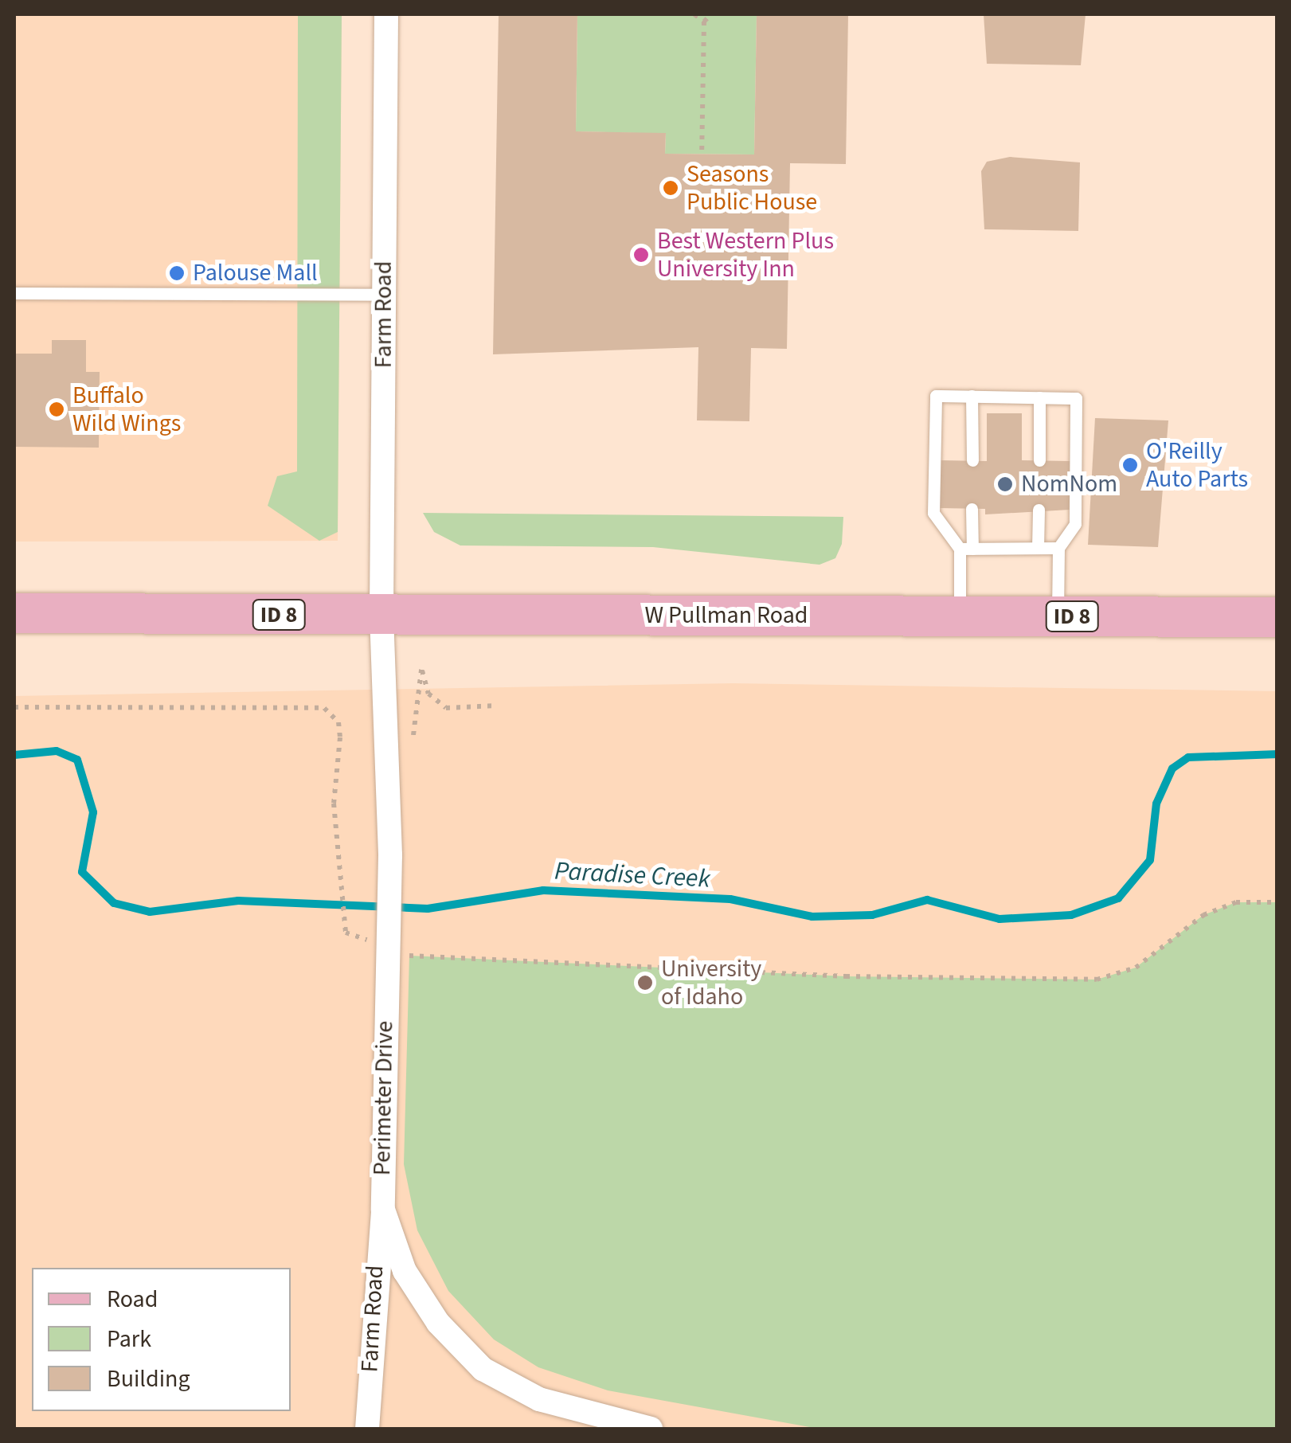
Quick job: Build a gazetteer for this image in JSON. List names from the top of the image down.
{
  "streets": {
    "main road": ["ID 8", "W Pullman Road"],
    "street": ["Farm Road", "Perimeter Drive"]
  },
  "crossings": [
    ["Farm Road", "W Pullman Road"],
    ["Farm Road", "Perimeter Drive"],
    ["W Pullman Road", "Perimeter Drive"]
  ],
  "water": ["Paradise Creek"],
  "places": [
    "Seasons Public House",
    "Best Western Plus University Inn",
    "Palouse Mall",
    "Buffalo Wild Wings",
    "O'Reilly Auto Parts",
    "NomNom",
    "University of Idaho"
  ],
  "legend": ["Road", "Park", "Building"]
}
